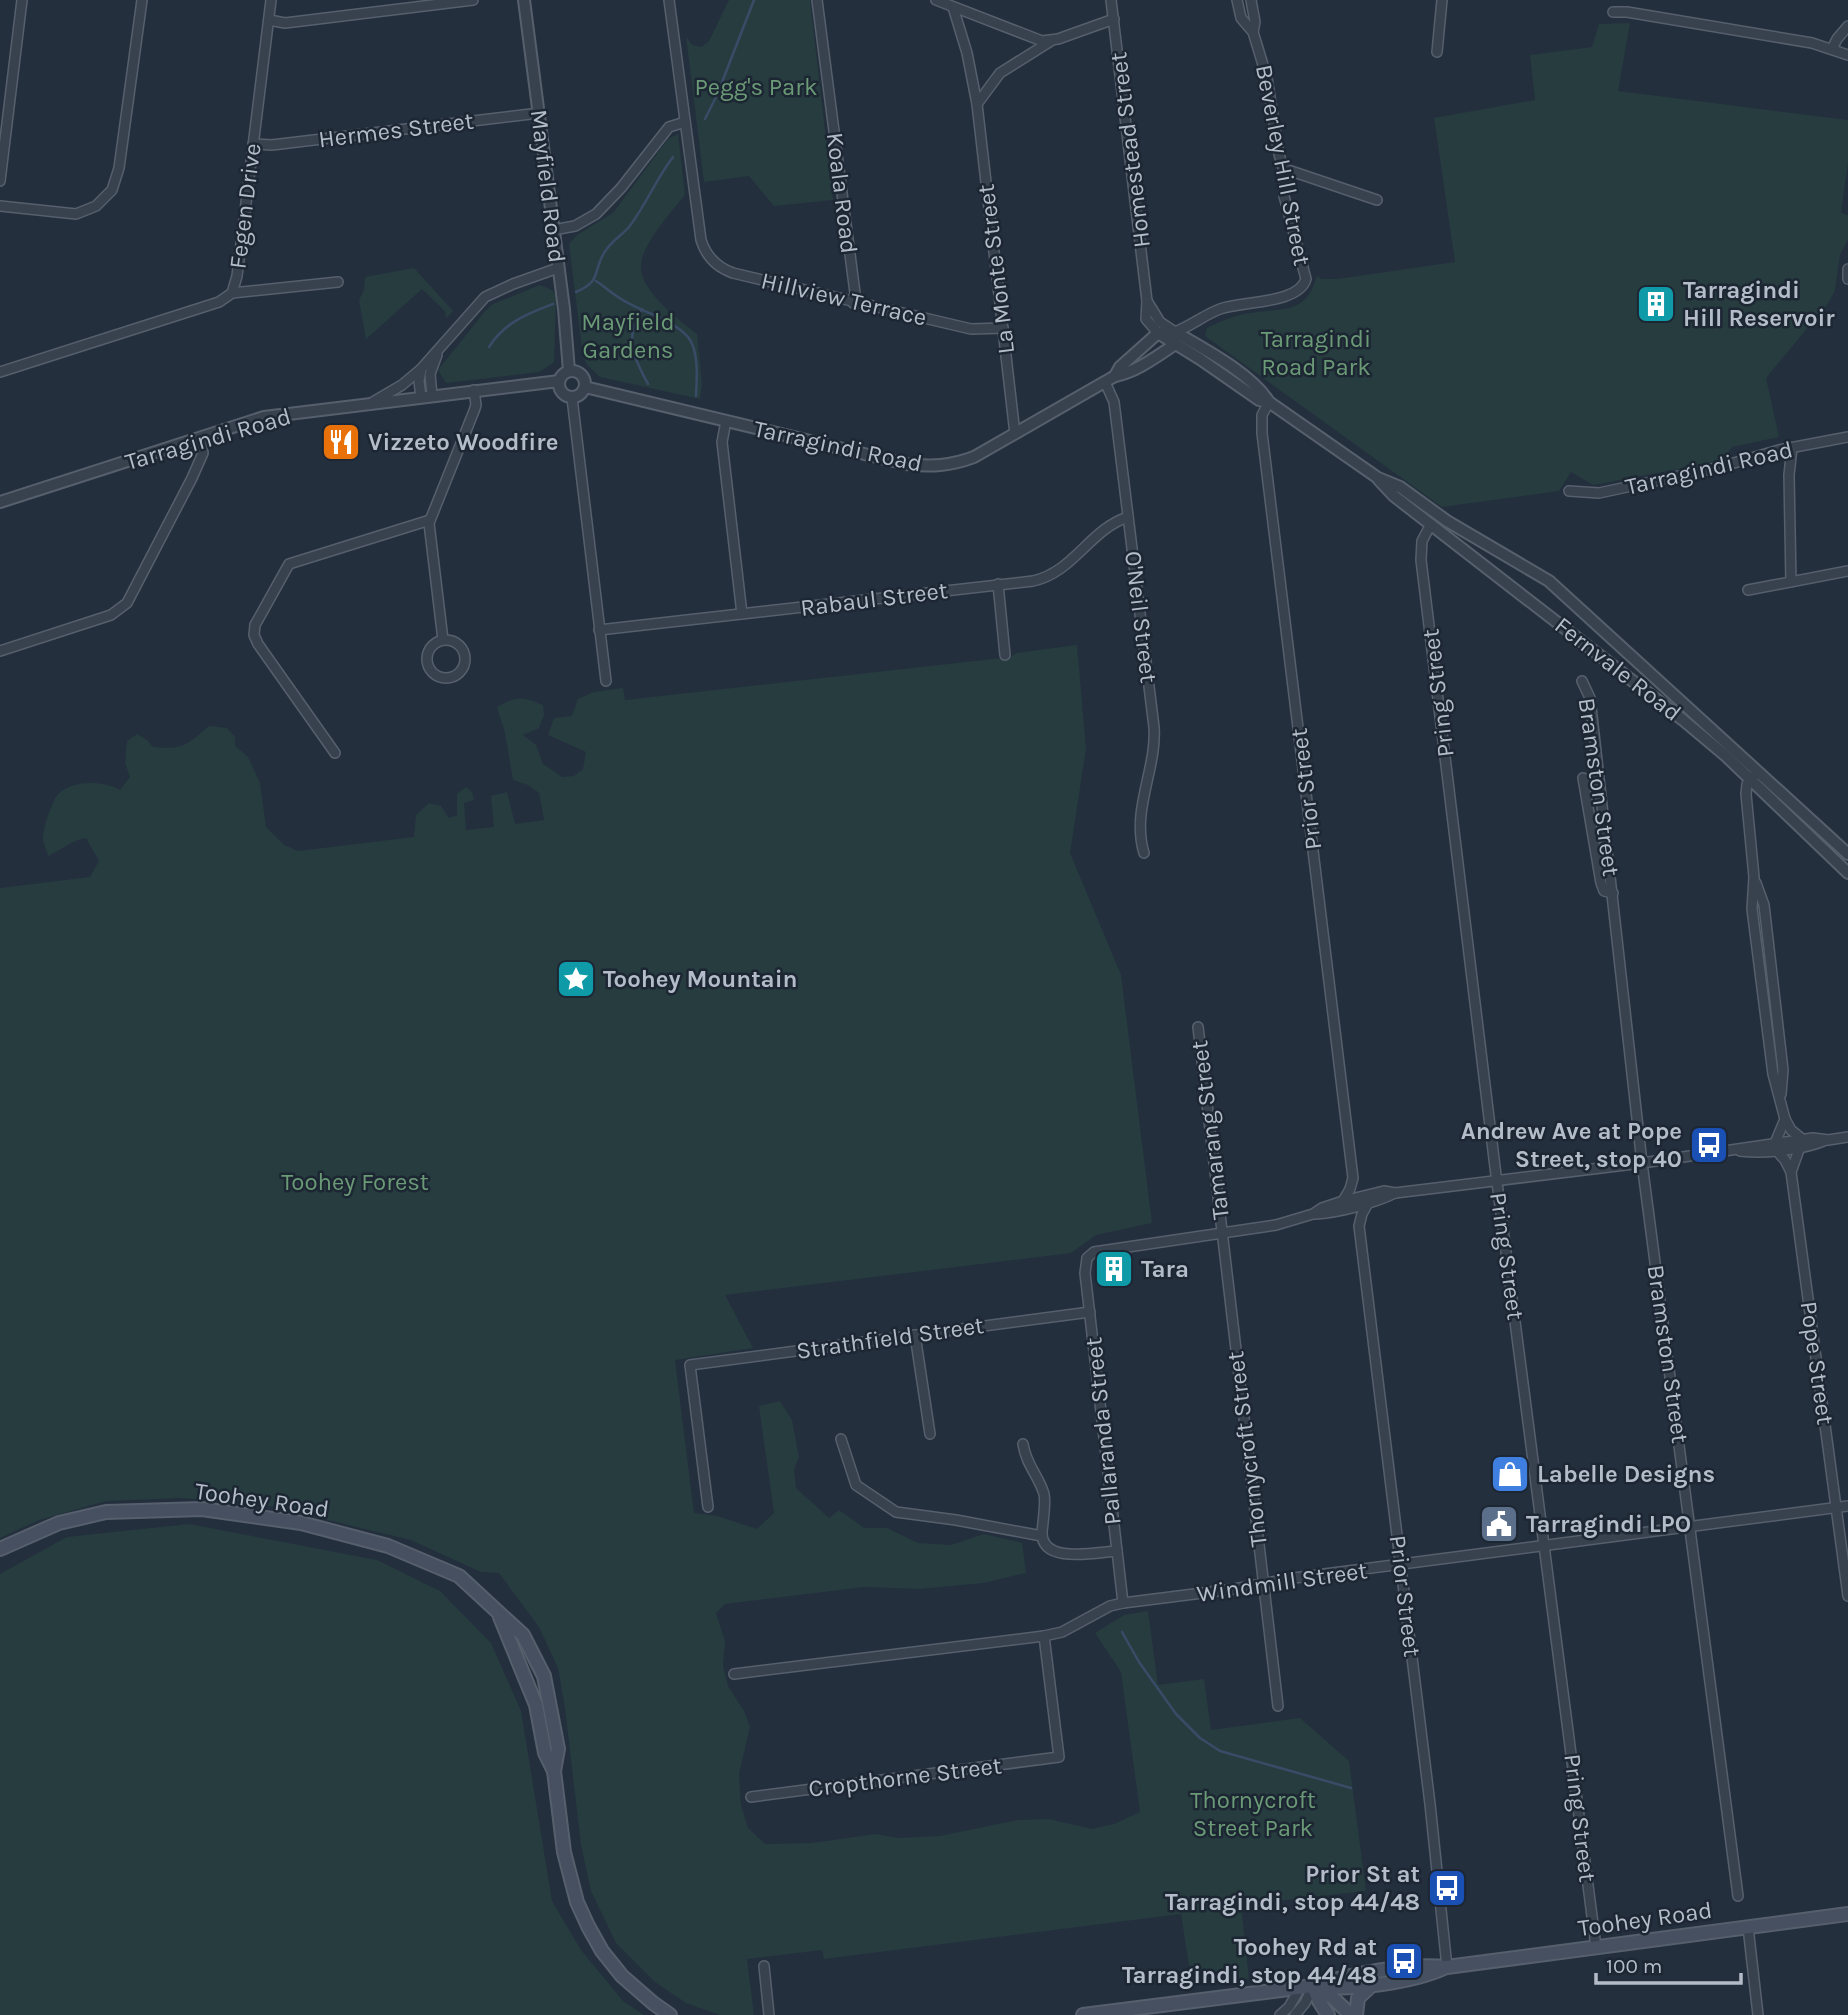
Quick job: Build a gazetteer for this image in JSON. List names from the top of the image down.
{
  "streets": {
    "main road": ["Toohey Road"],
    "street": [
      "Hermes Street",
      "Homestead Street",
      "Beverley Hill Street",
      "Mayfield Road",
      "Koala Road",
      "Fegen Drive",
      "La Monte Street",
      "Hillview Terrace",
      "Tarragindi Road",
      "Rabaul Street",
      "O'Neil Street",
      "Fernvale Road",
      "Pring Street",
      "Bramston Street",
      "Prior Street",
      "Tamarang Street",
      "Strathfield Street",
      "Pope Street",
      "Pallaranda Street",
      "Thornycroft Street",
      "Windmill Street",
      "Cropthorne Street"
    ]
  },
  "crossings": [
    ["Hermes Street", "Mayfield Road"],
    ["Hermes Street", "Fegen Drive"],
    ["Homestead Street", "Tarragindi Road"],
    ["Homestead Street", "Fernvale Road"],
    ["Beverley Hill Street", "Fernvale Road"],
    ["Mayfield Road", "Tarragindi Road"],
    ["Koala Road", "Hillview Terrace"],
    ["La Monte Street", "Hillview Terrace"],
    ["La Monte Street", "Tarragindi Road"],
    ["Tarragindi Road", "O'Neil Street"],
    ["Tarragindi Road", "Fernvale Road"],
    ["Rabaul Street", "O'Neil Street"],
    ["Fernvale Road", "Pring Street"],
    ["Fernvale Road", "Prior Street"],
    ["Pring Street", "Toohey Road"],
    ["Pring Street", "Windmill Street"],
    ["Bramston Street", "Windmill Street"],
    ["Prior Street", "Toohey Road"],
    ["Prior Street", "Windmill Street"],
    ["Tamarang Street", "Pallaranda Street"],
    ["Tamarang Street", "Thornycroft Street"],
    ["Strathfield Street", "Pallaranda Street"],
    ["Pope Street", "Windmill Street"],
    ["Pallaranda Street", "Thornycroft Street"],
    ["Pallaranda Street", "Windmill Street"],
    ["Thornycroft Street", "Windmill Street"],
    ["Windmill Street", "Cropthorne Street"]
  ],
  "parks": [
    "Pegg's Park",
    "Mayfield Gardens",
    "Tarragindi Road Park",
    "Toohey Forest",
    "Thornycroft Street Park"
  ],
  "places": {
    "building": ["Tarragindi Hill Reservoir", "Tara"],
    "restaurant": ["Vizzeto Woodfire"],
    "place": ["Toohey Mountain"],
    "bus stop": ["Andrew Ave at Pope Street, stop 40", "Prior St at Tarragindi, stop 44/48", "Toohey Rd at Tarragindi, stop 44/48"],
    "shop": ["Labelle Designs"],
    "public building": ["Tarragindi LPO"]
  },
  "scale_bar": "100 m"
}
